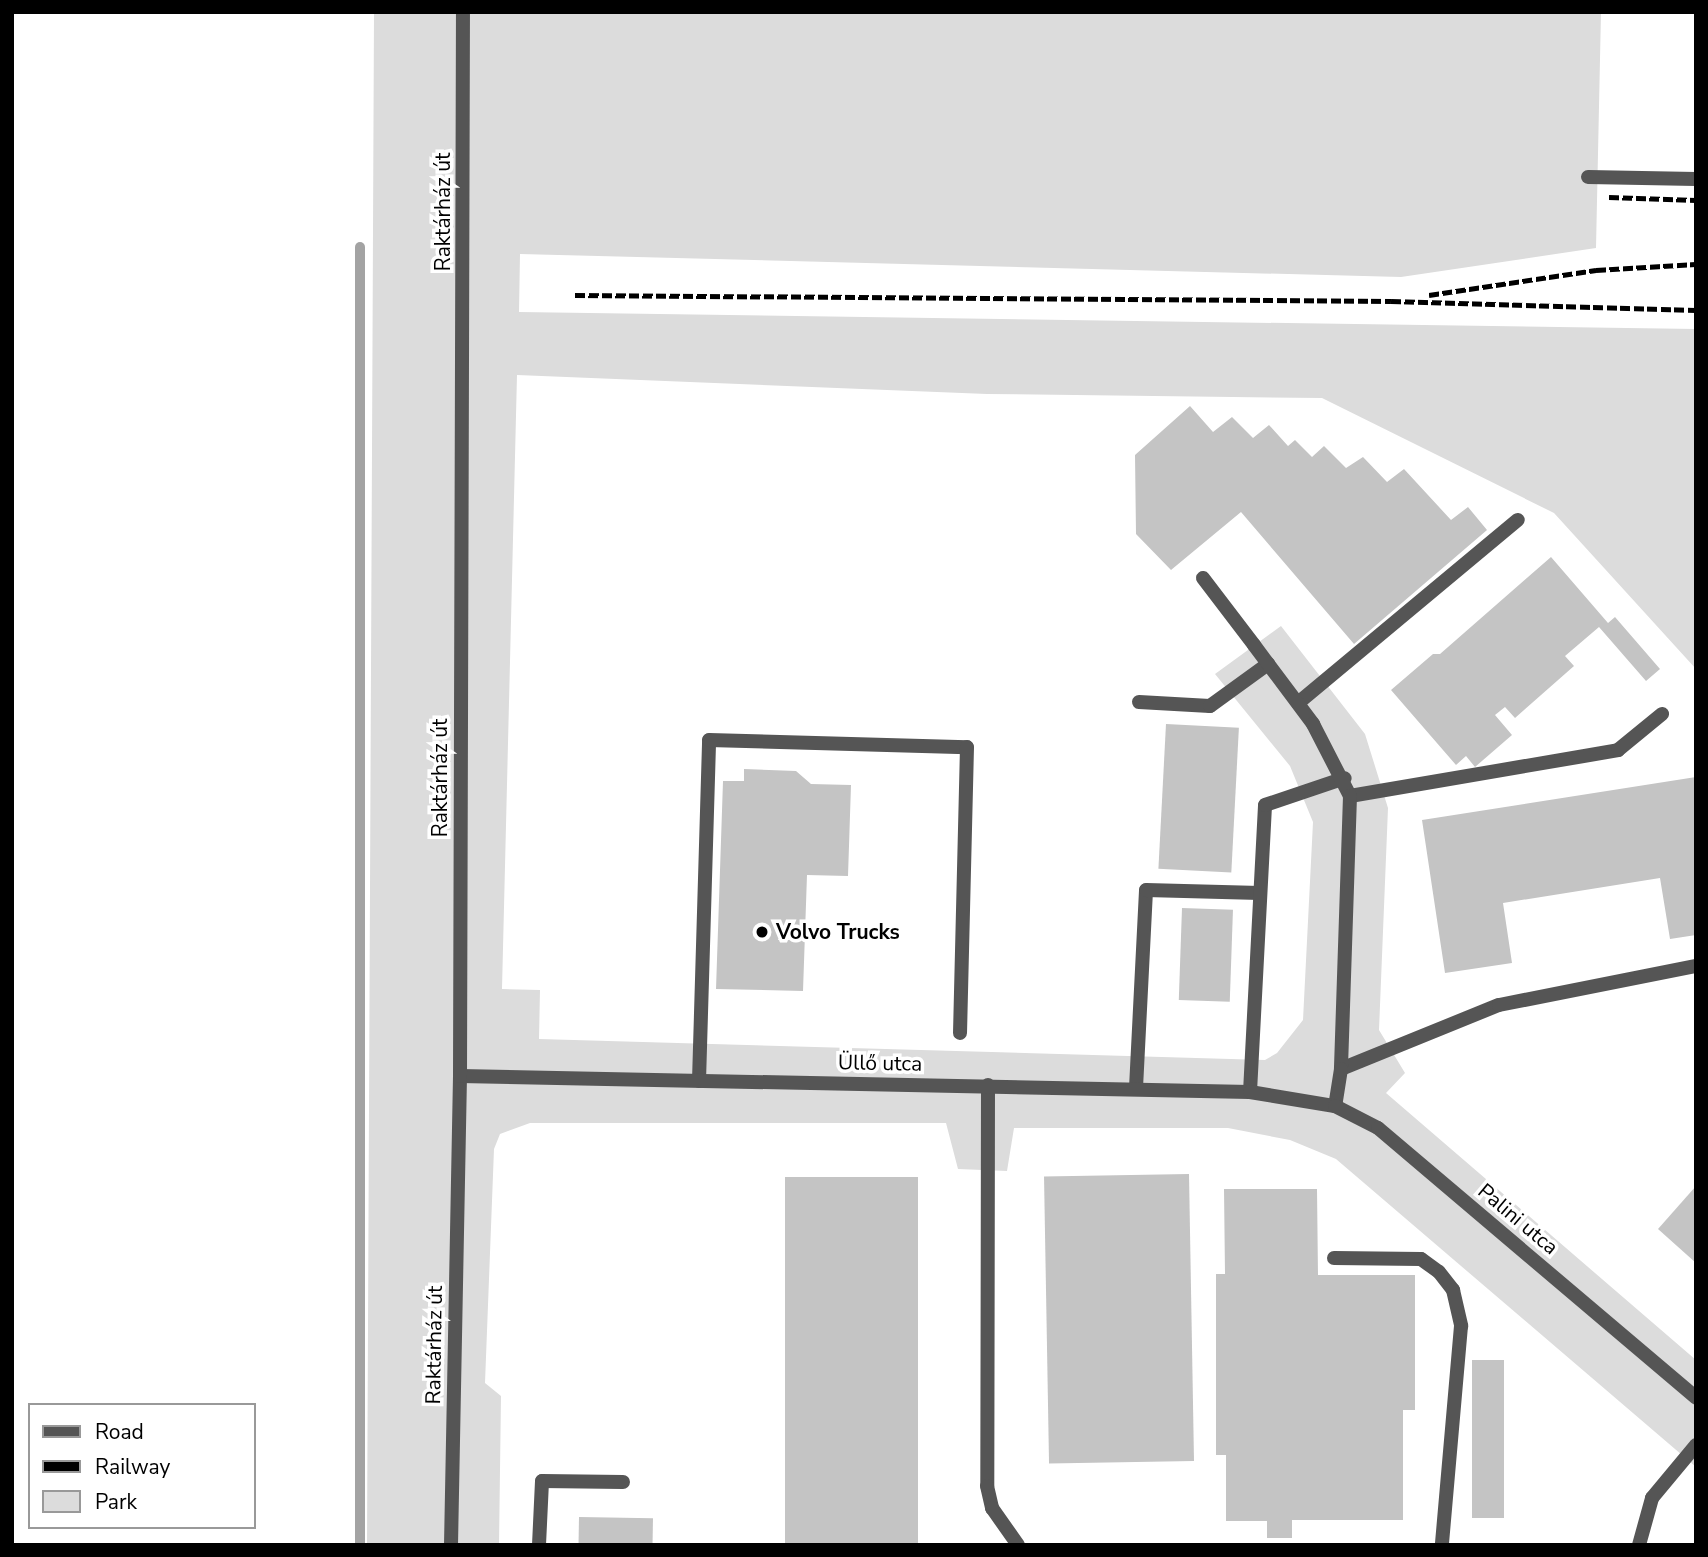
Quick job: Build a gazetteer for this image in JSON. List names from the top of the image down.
{
  "streets": {
    "street": ["Raktárház út", "Üllő utca", "Palini utca"]
  },
  "crossings": [
    ["Raktárház út", "Üllő utca"],
    ["Üllő utca", "Palini utca"]
  ],
  "places": ["Volvo Trucks"],
  "legend": ["Road", "Railway", "Park"]
}
